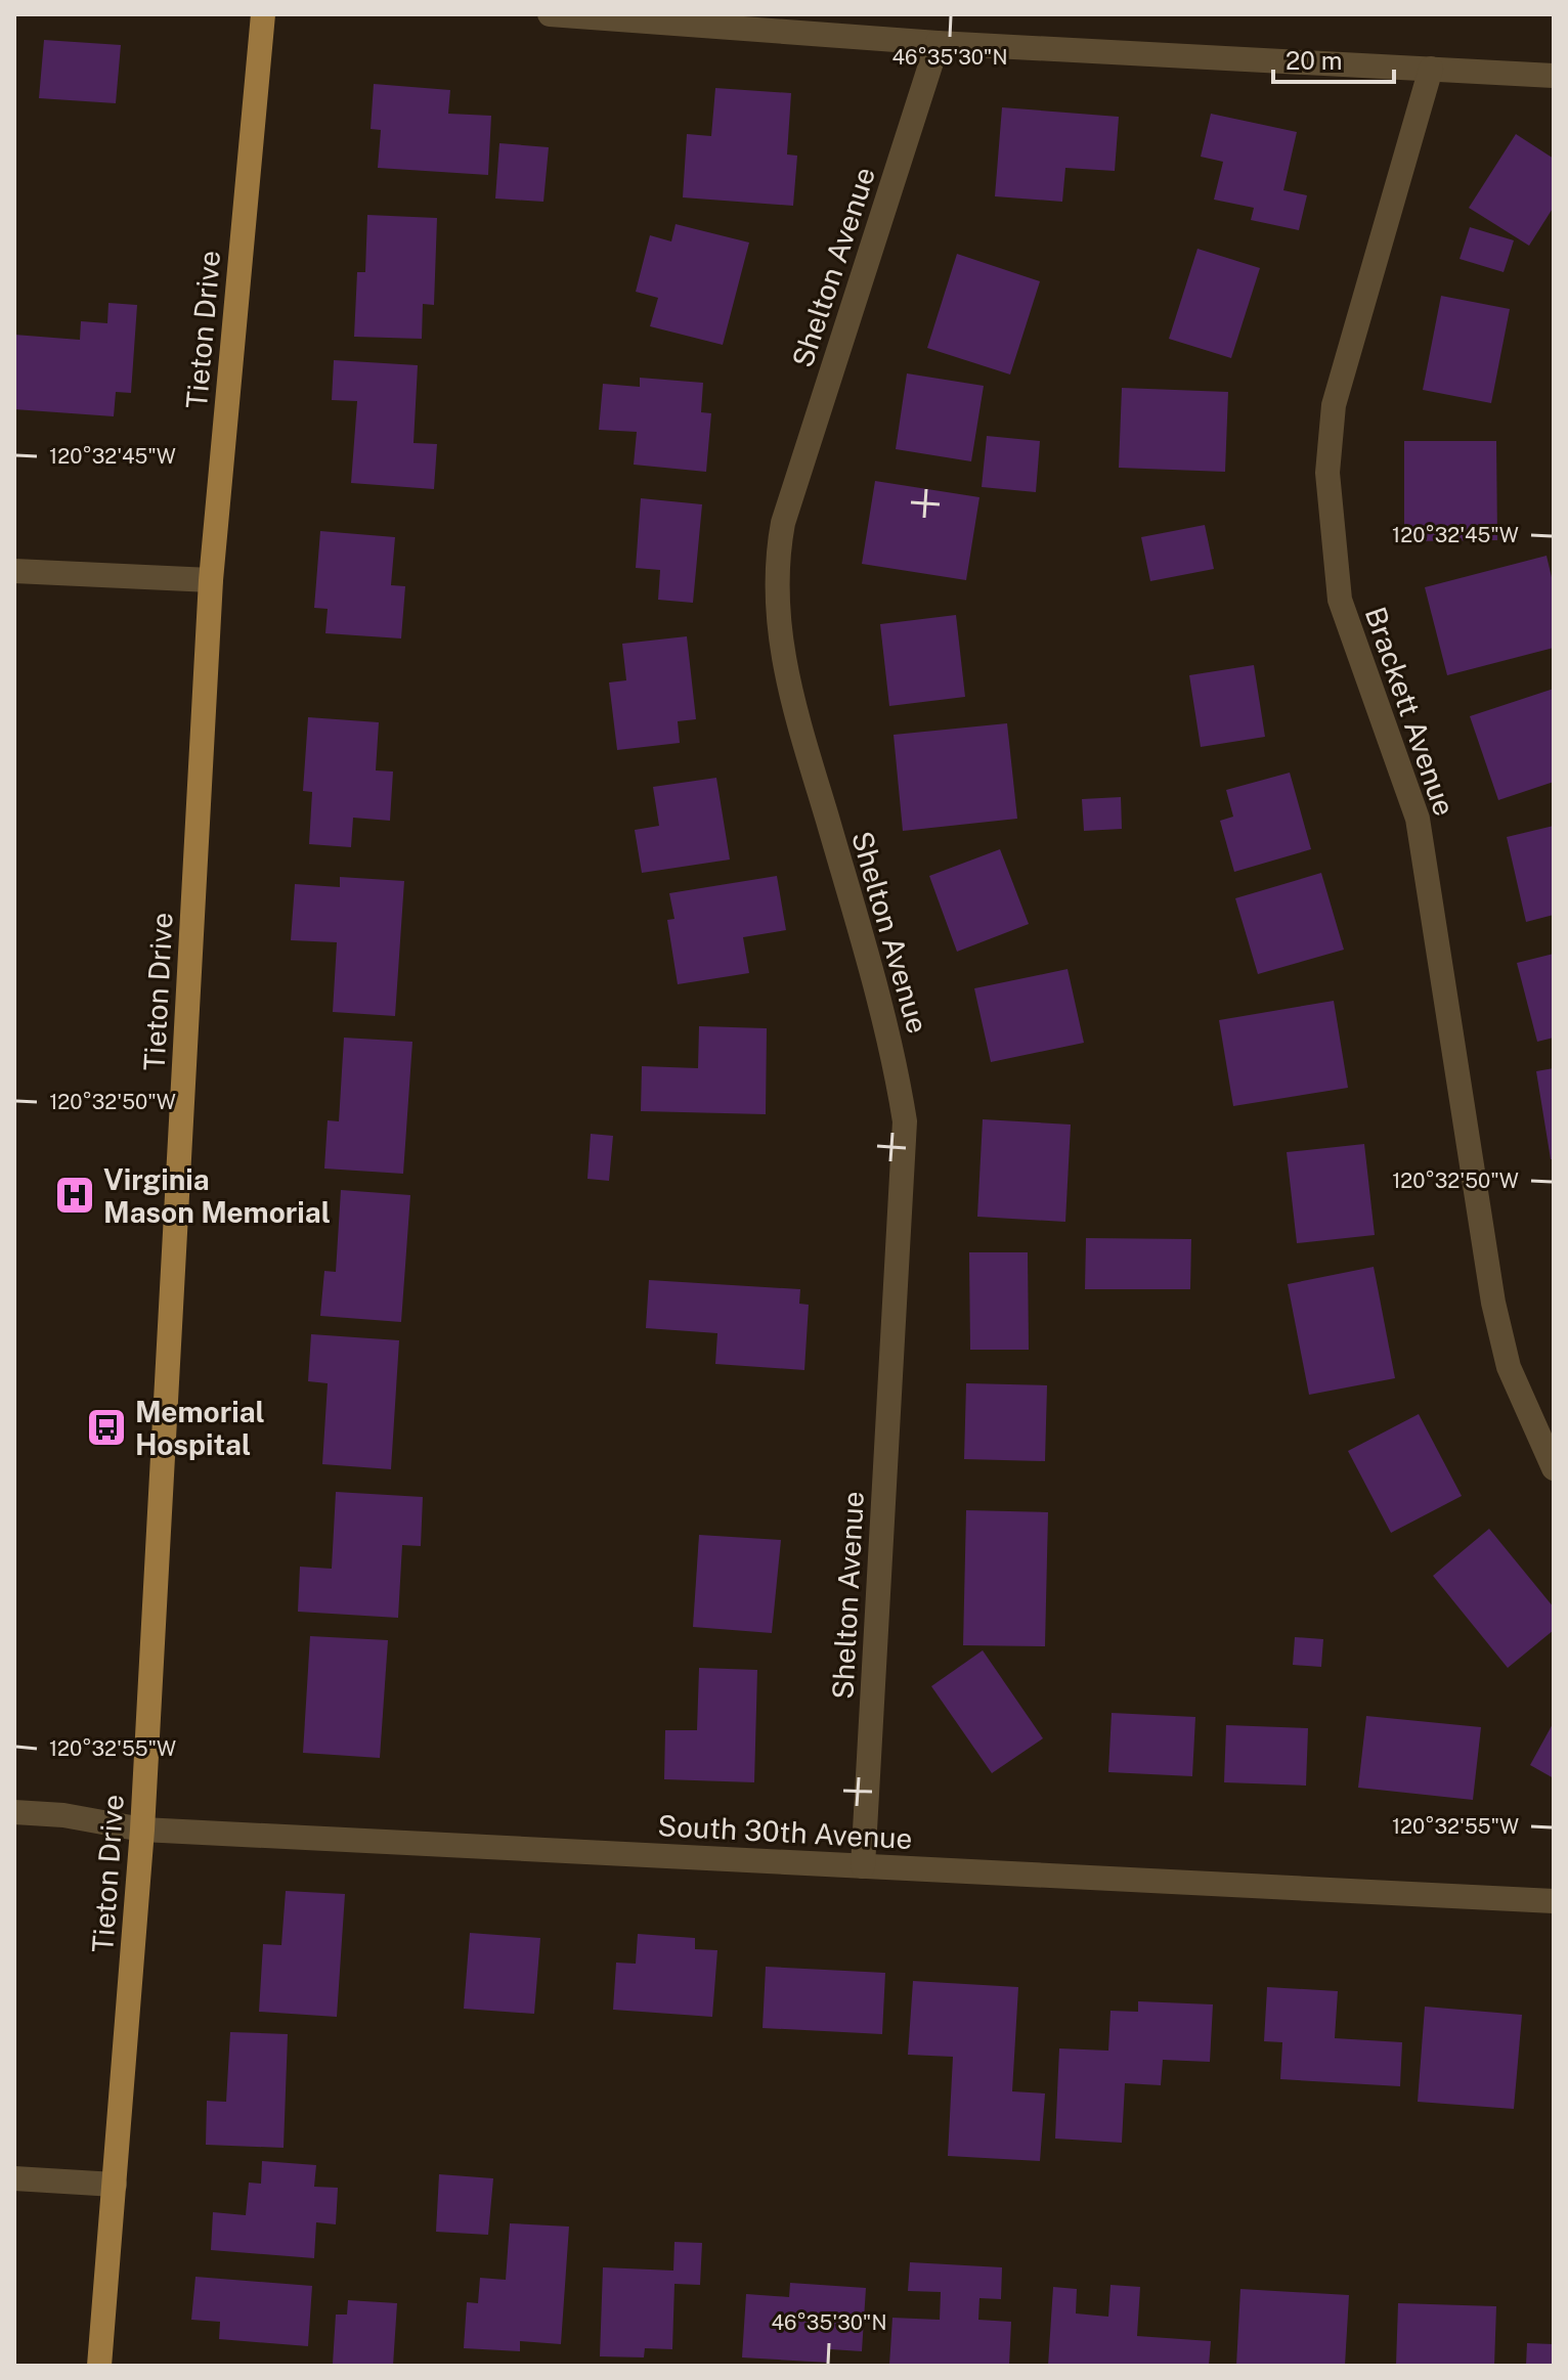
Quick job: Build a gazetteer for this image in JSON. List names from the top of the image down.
{
  "streets": {
    "main road": ["Tieton Drive"],
    "street": ["Shelton Avenue", "Brackett Avenue", "South 30th Avenue"]
  },
  "crossings": [
    ["Shelton Avenue", "South 30th Avenue"],
    ["Tieton Drive", "South 30th Avenue"]
  ],
  "places": {
    "hospital": ["Virginia Mason Memorial"],
    "bus stop": ["Memorial Hospital"]
  },
  "scale_bar": "20 m",
  "coordinates": [
    "46°35'30\"N",
    "120°32'45\"W",
    "120°32'50\"W",
    "120°32'55\"W"
  ]
}
